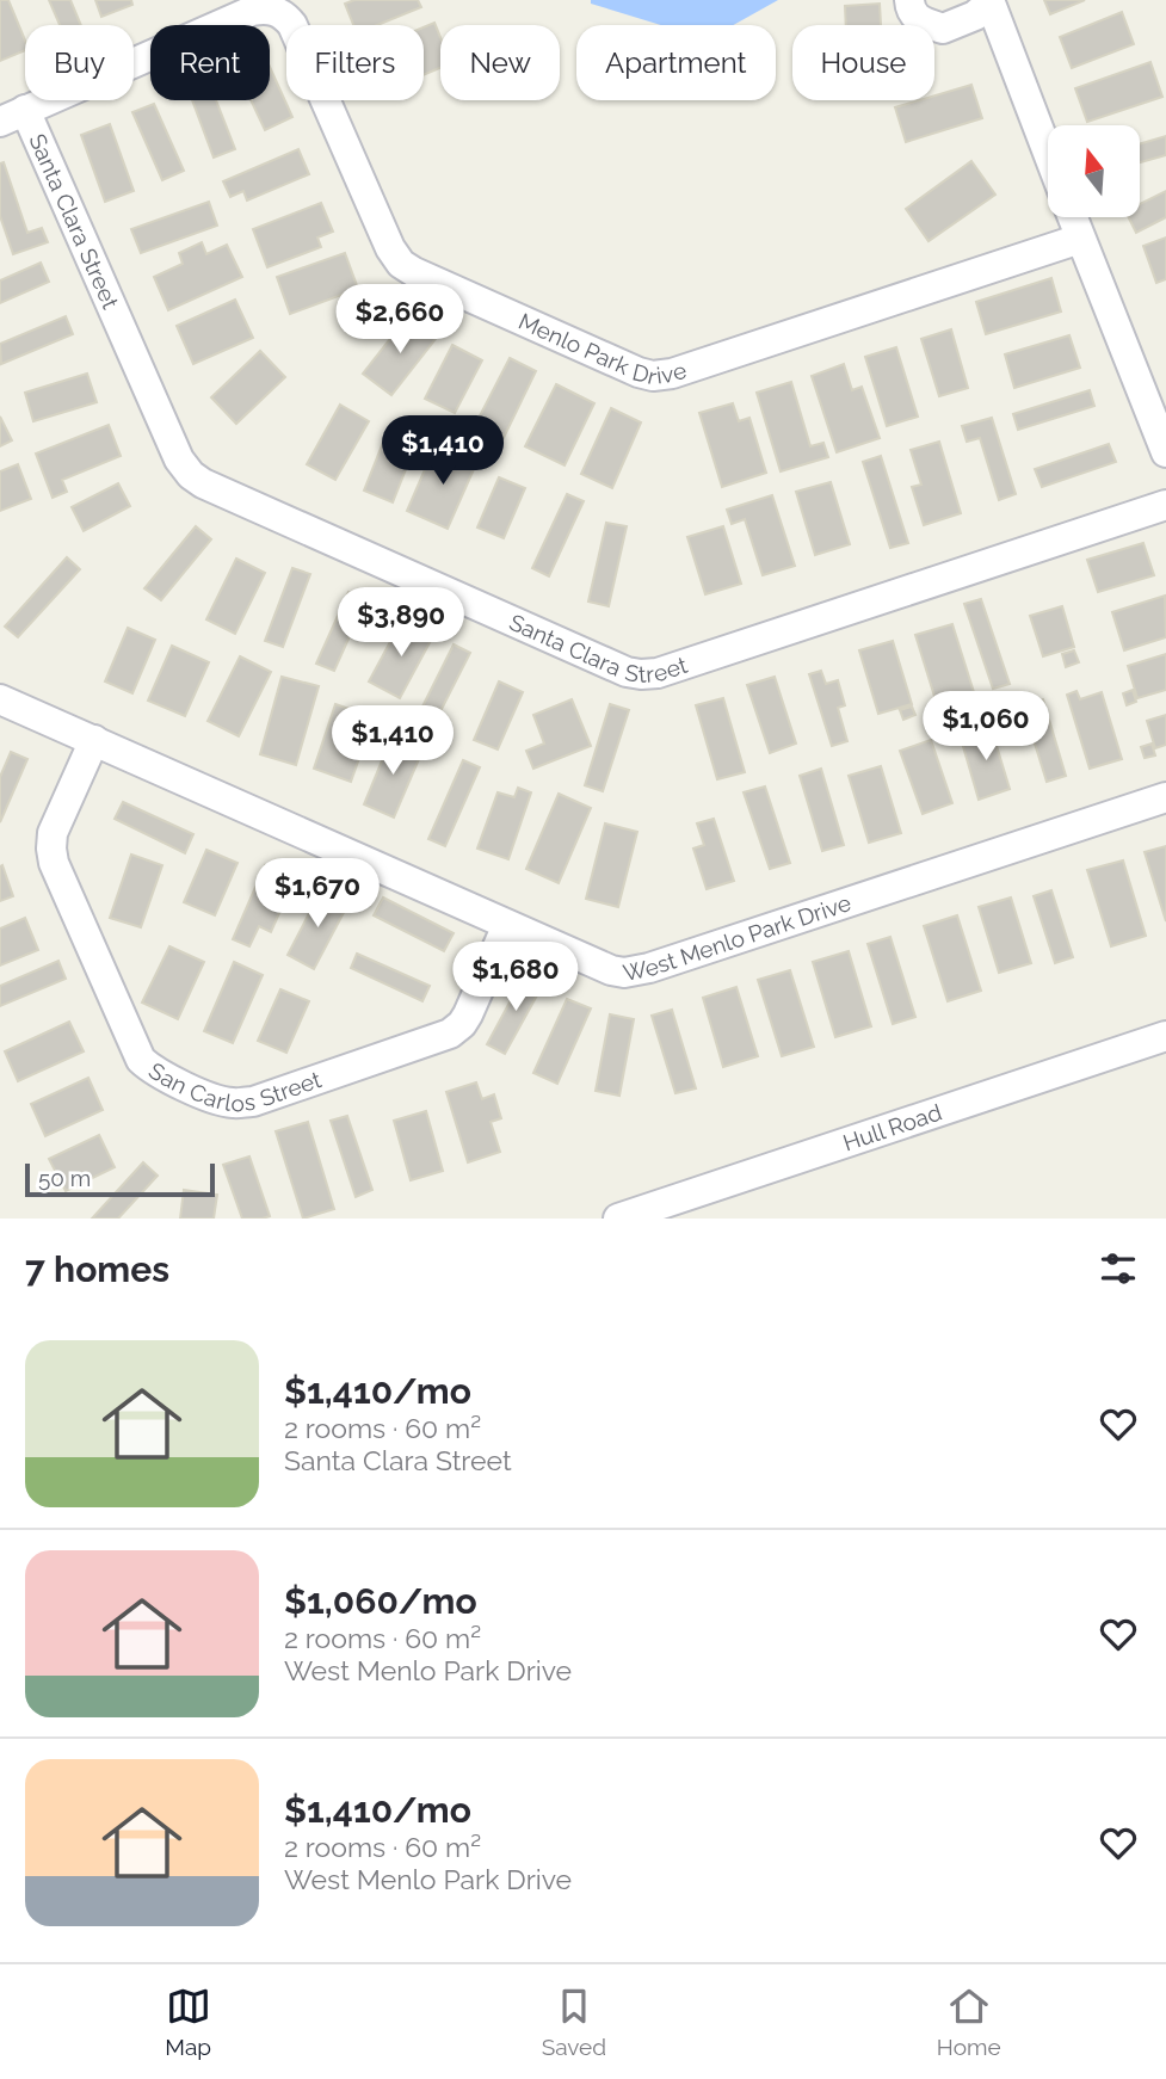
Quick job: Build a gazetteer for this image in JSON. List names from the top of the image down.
{
  "streets": {
    "street": [
      "Santa Clara Street",
      "Menlo Park Drive",
      "West Menlo Park Drive",
      "San Carlos Street",
      "Hull Road"
    ]
  },
  "crossings": [
    ["Santa Clara Street", "Menlo Park Drive"],
    ["West Menlo Park Drive", "San Carlos Street"]
  ],
  "scale_bar": "50 m",
  "north": "top",
  "page": {
    "chip": [
      "Buy",
      "Rent",
      "Filters",
      "New",
      "Apartment",
      "House"
    ],
    "price": [
      "$2,660",
      "$1,410",
      "$3,890",
      "$1,060",
      "$1,410",
      "$1,670",
      "$1,680"
    ],
    "scale": "50 m",
    "heading": "7 homes",
    "list": [
      {
        "name": "$1,410/mo",
        "note": "2 rooms · 60 m² · Santa Clara Street"
      },
      {
        "name": "$1,060/mo",
        "note": "2 rooms · 60 m² · West Menlo Park Drive"
      },
      {
        "name": "$1,410/mo",
        "note": "2 rooms · 60 m² · West Menlo Park Drive"
      }
    ],
    "tabs": ["Map", "Saved", "Home"]
  }
}
